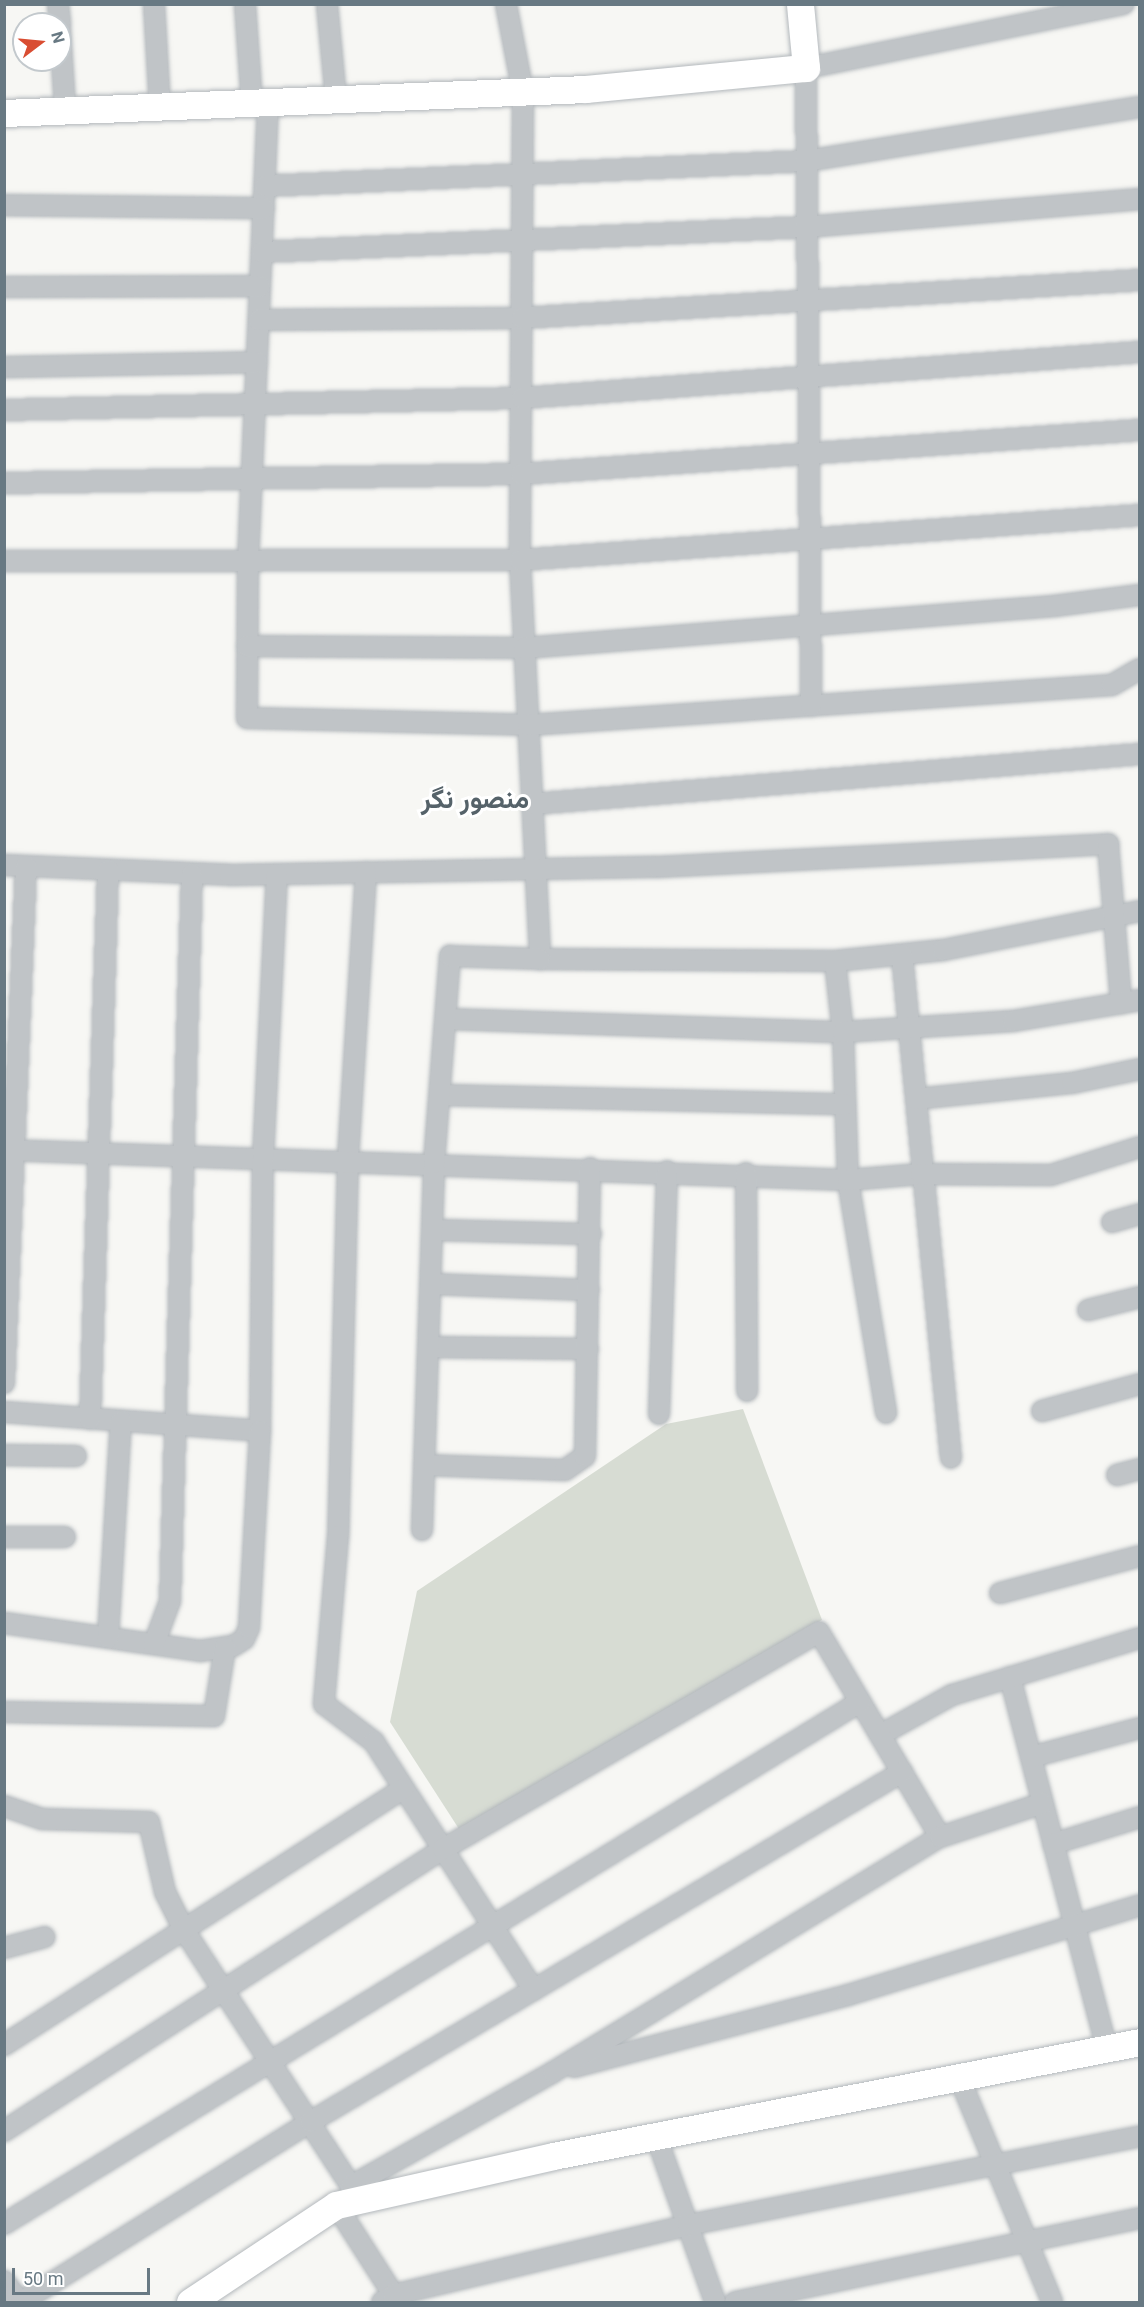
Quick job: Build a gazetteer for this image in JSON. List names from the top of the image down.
{
  "districts": ["منصور نگر"],
  "scale_bar": "50 m",
  "north": "right"
}
